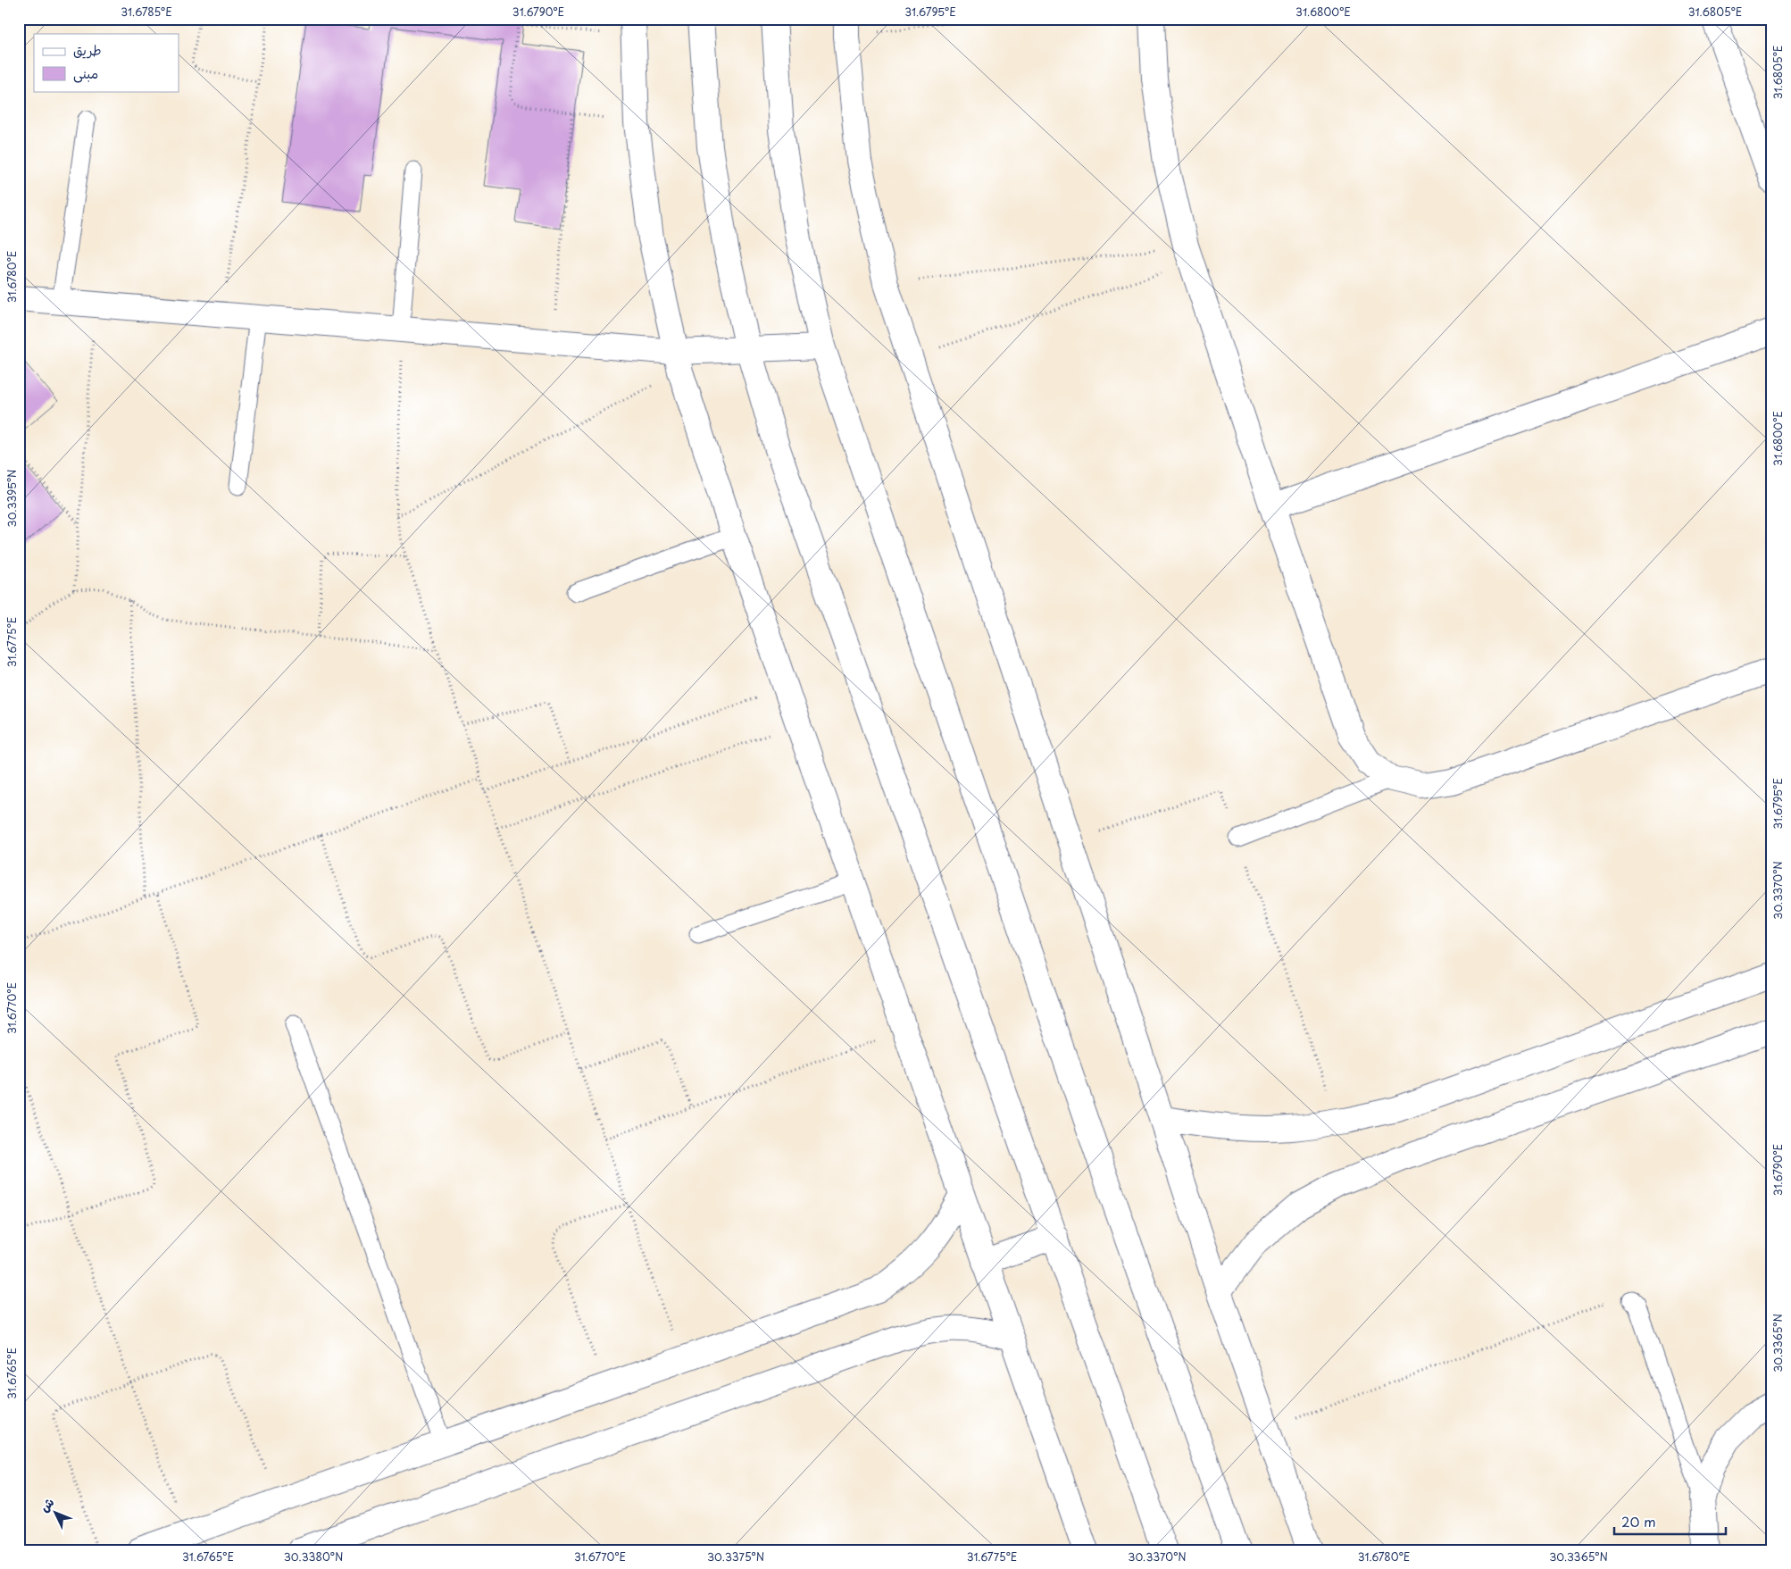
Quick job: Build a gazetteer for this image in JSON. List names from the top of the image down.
{
  "legend": ["طريق", "مبنى"],
  "scale_bar": "20 m",
  "north": "top left",
  "coordinates": [
    "31.6785°E",
    "31.6790°E",
    "31.6795°E",
    "31.6800°E",
    "31.6805°E",
    "31.6780°E",
    "30.3395°N",
    "31.6775°E",
    "30.3370°N",
    "31.6770°E",
    "30.3365°N",
    "31.6765°E",
    "30.3380°N",
    "30.3375°N"
  ]
}
